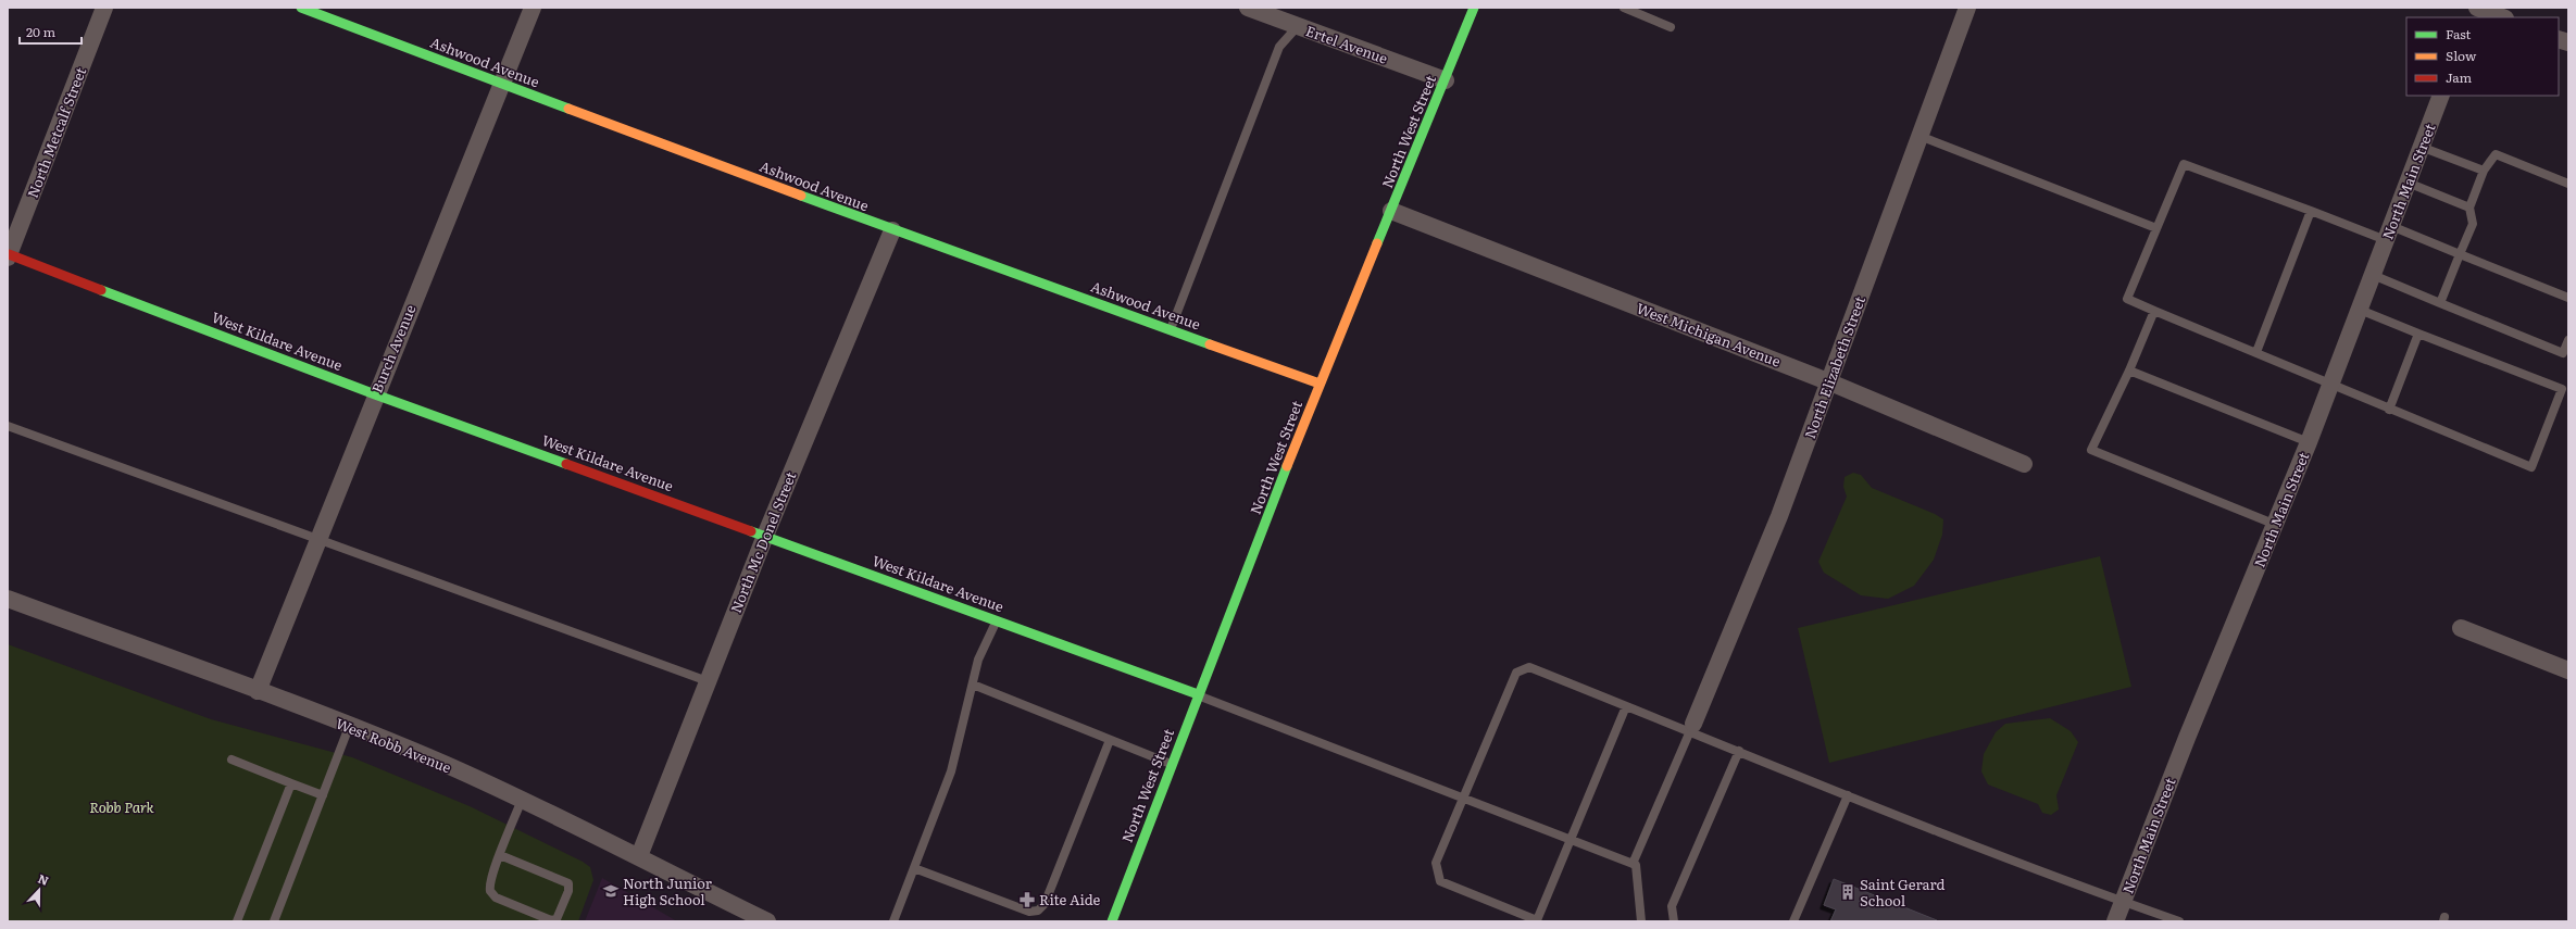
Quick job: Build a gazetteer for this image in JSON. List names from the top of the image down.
{
  "streets": {
    "street": [
      "Ertel Avenue",
      "Ashwood Avenue",
      "North West Street",
      "North Metcalf Street",
      "North Main Street",
      "West Michigan Avenue",
      "West Kildare Avenue",
      "Burch Avenue",
      "North Elizabeth Street",
      "North Mc Donel Street",
      "West Robb Avenue"
    ]
  },
  "crossings": [
    ["Ertel Avenue", "North West Street"],
    ["Ashwood Avenue", "North West Street"],
    ["Ashwood Avenue", "Burch Avenue"],
    ["Ashwood Avenue", "North Mc Donel Street"],
    ["North West Street", "West Michigan Avenue"],
    ["North West Street", "West Kildare Avenue"],
    ["North Metcalf Street", "West Kildare Avenue"],
    ["West Michigan Avenue", "North Elizabeth Street"],
    ["West Kildare Avenue", "Burch Avenue"],
    ["West Kildare Avenue", "North Mc Donel Street"],
    ["Burch Avenue", "West Robb Avenue"],
    ["North Mc Donel Street", "West Robb Avenue"]
  ],
  "parks": ["Robb Park"],
  "places": {
    "school or university": ["North Junior High School"],
    "building": ["Saint Gerard School"],
    "pharmacy": ["Rite Aide"]
  },
  "legend": ["Fast", "Slow", "Jam"],
  "scale_bar": "20 m",
  "north": "top"
}
